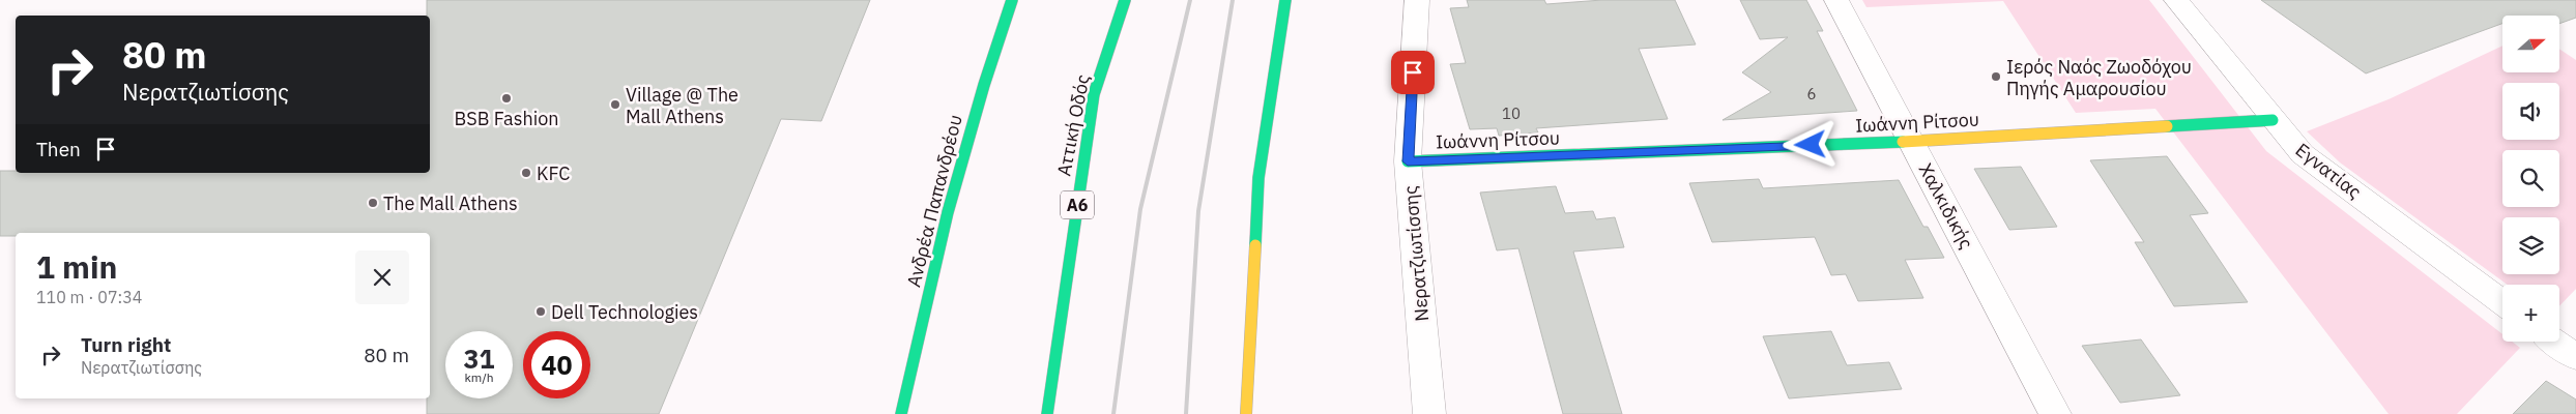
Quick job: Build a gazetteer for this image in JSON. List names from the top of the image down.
{
  "streets": {
    "main road": [
      "Ιωάννη Ρίτσου",
      "Αττική Οδός",
      "Ανδρέα Παπανδρέου",
      "Α6"
    ],
    "street": ["Εγνατίας", "Χαλκιδικής", "Νερατζιωτίσσης"]
  },
  "crossings": [
    ["Ιωάννη Ρίτσου", "Εγνατίας"],
    ["Ιωάννη Ρίτσου", "Χαλκιδικής"],
    ["Ιωάννη Ρίτσου", "Νερατζιωτίσσης"]
  ],
  "places": [
    "Ιερός Ναός Ζωοδόχου Πηγής Αμαρουσίου",
    "BSB Fashion",
    "Village @ The Mall Athens",
    "KFC",
    "The Mall Athens",
    "Dell Technologies"
  ],
  "house_numbers": ["6", "10"],
  "north": "right",
  "page": {
    "map_buttons": "+",
    "turn": ["80 m", "Νερατζιωτίσσης"],
    "then": "Then",
    "heading": ["1 min", "110 m · 07:34"],
    "list": [
      {
        "name": "Turn right",
        "note": "Νερατζιωτίσσης",
        "value": "80 m"
      }
    ],
    "speed": "31 km/h",
    "limit": "40"
  }
}
